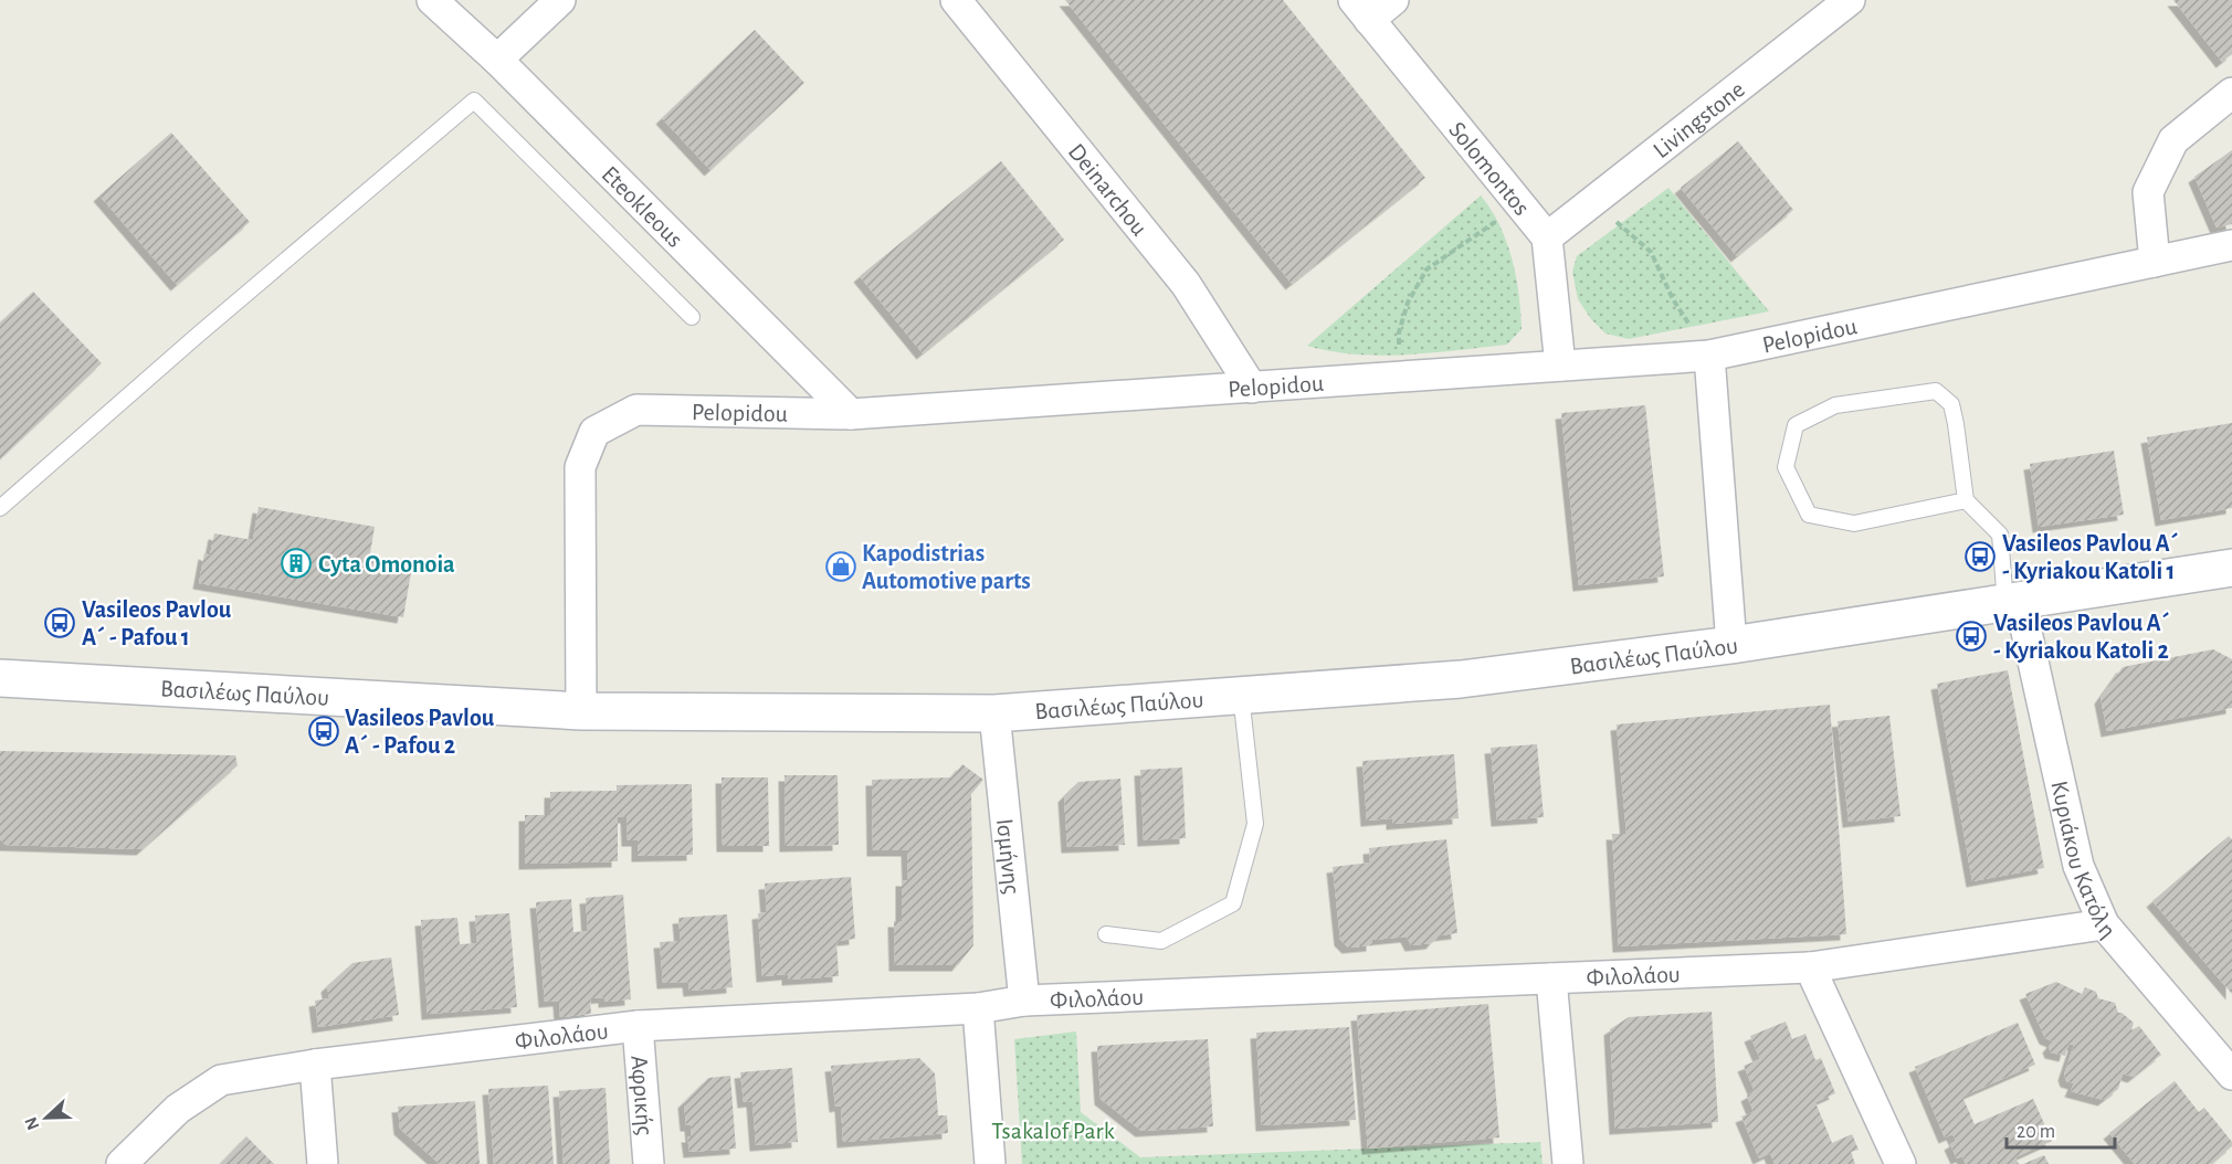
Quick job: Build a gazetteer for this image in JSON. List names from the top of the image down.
{
  "streets": {
    "street": [
      "Livingstone",
      "Solomontos",
      "Deinarchou",
      "Eteokleous",
      "Pelopidou",
      "Βασιλέως Παύλου",
      "Ισμήνης",
      "Κυριάκου Κατόλη",
      "Φιλολάου",
      "Αφρικής"
    ]
  },
  "crossings": [
    ["Livingstone", "Solomontos"],
    ["Solomontos", "Pelopidou"],
    ["Deinarchou", "Pelopidou"],
    ["Eteokleous", "Pelopidou"],
    ["Pelopidou", "Βασιλέως Παύλου"],
    ["Βασιλέως Παύλου", "Ισμήνης"],
    ["Βασιλέως Παύλου", "Κυριάκου Κατόλη"],
    ["Ισμήνης", "Φιλολάου"],
    ["Κυριάκου Κατόλη", "Φιλολάου"],
    ["Φιλολάου", "Αφρικής"]
  ],
  "parks": ["Tsakalof Park"],
  "places": {
    "bus stop": [
      "Vasileos Pavlou A´ - Kyriakou Katoli 1",
      "Vasileos Pavlou A´ - Pafou 1",
      "Vasileos Pavlou A´ - Kyriakou Katoli 2",
      "Vasileos Pavlou A´ - Pafou 2"
    ],
    "building": ["Cyta Omonoia"],
    "shop": ["Kapodistrias Automotive parts"]
  },
  "scale_bar": "20 m",
  "north": "left"
}
